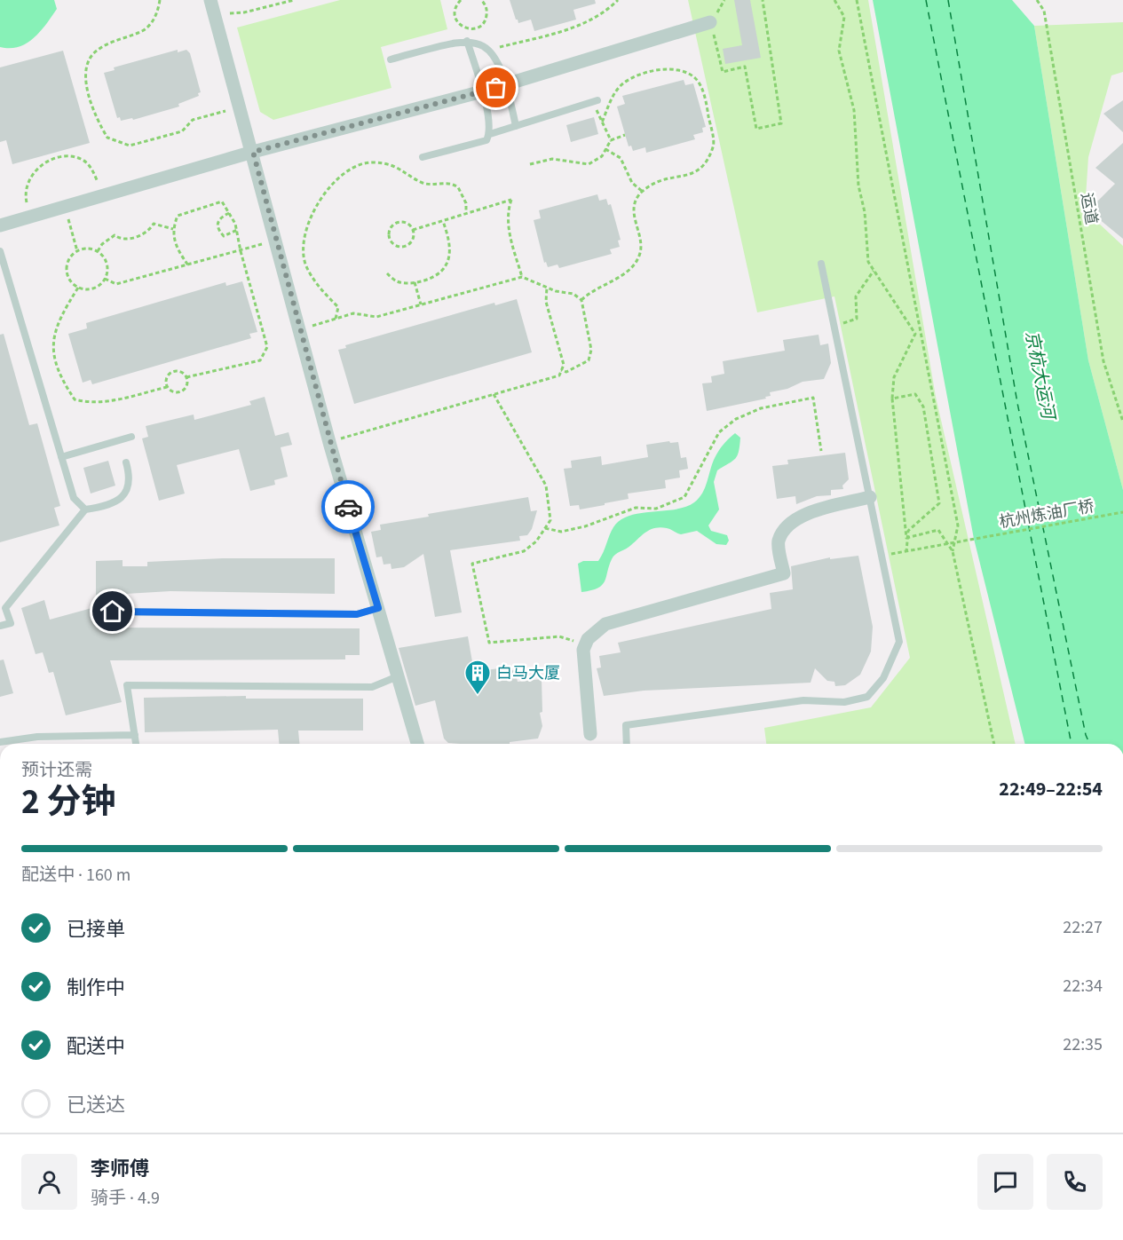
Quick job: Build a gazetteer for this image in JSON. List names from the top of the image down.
{
  "streets": {
    "path": ["运道", "杭州炼油厂桥"]
  },
  "water": ["京杭大运河"],
  "places": {
    "building": ["白马大厦"]
  },
  "page": {
    "heading": ["2 分钟", "预计还需", "22:49–22:54"],
    "panel": ["李师傅", "骑手 · 4.9"],
    "bar": "配送中 · 160 m",
    "list": [
      ["已接单", "22:27"],
      ["制作中", "22:34"],
      ["配送中", "22:35"],
      "已送达"
    ]
  }
}
